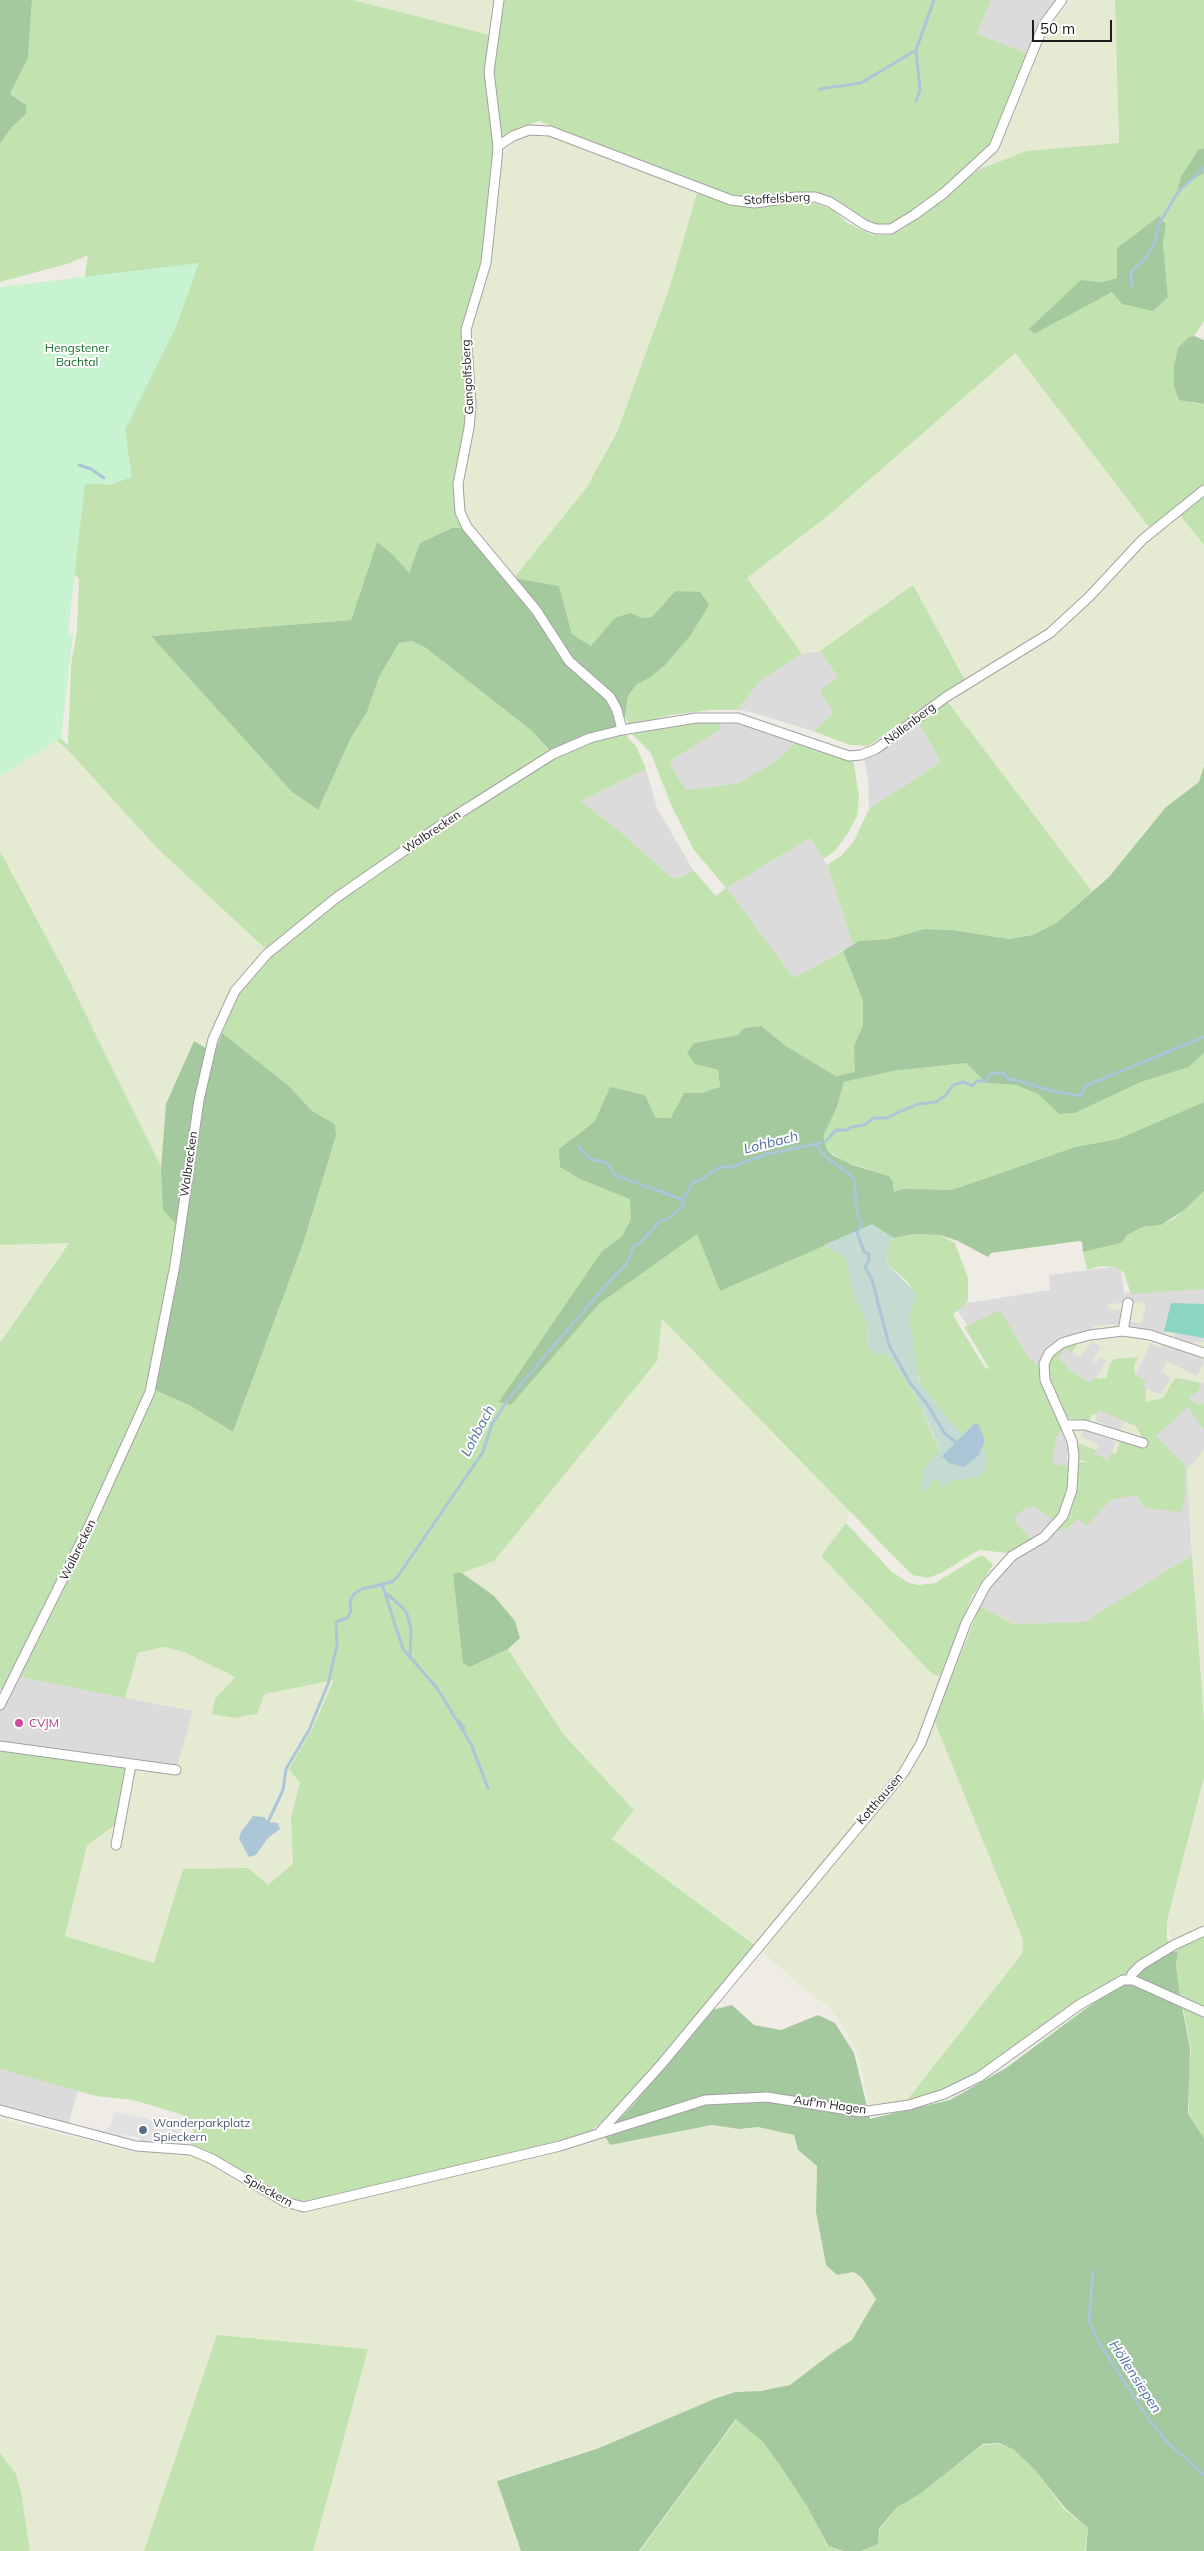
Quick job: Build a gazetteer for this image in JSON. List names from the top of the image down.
{
  "streets": {
    "street": [
      "Stoffelsberg",
      "Gangolfsberg",
      "Nöllenberg",
      "Walbrecken",
      "Kotthausen",
      "Auf'm Hagen",
      "Spieckern"
    ]
  },
  "crossings": [
    ["Stoffelsberg", "Gangolfsberg"],
    ["Gangolfsberg", "Nöllenberg"],
    ["Nöllenberg", "Walbrecken"],
    ["Kotthausen", "Auf'm Hagen"],
    ["Kotthausen", "Spieckern"],
    ["Auf'm Hagen", "Spieckern"]
  ],
  "water": ["Lohbach", "Höllensiepen"],
  "parks": ["Hengstener Bachtal"],
  "places": ["CVJM", "Wanderparkplatz Spieckern"],
  "scale_bar": "50 m"
}
